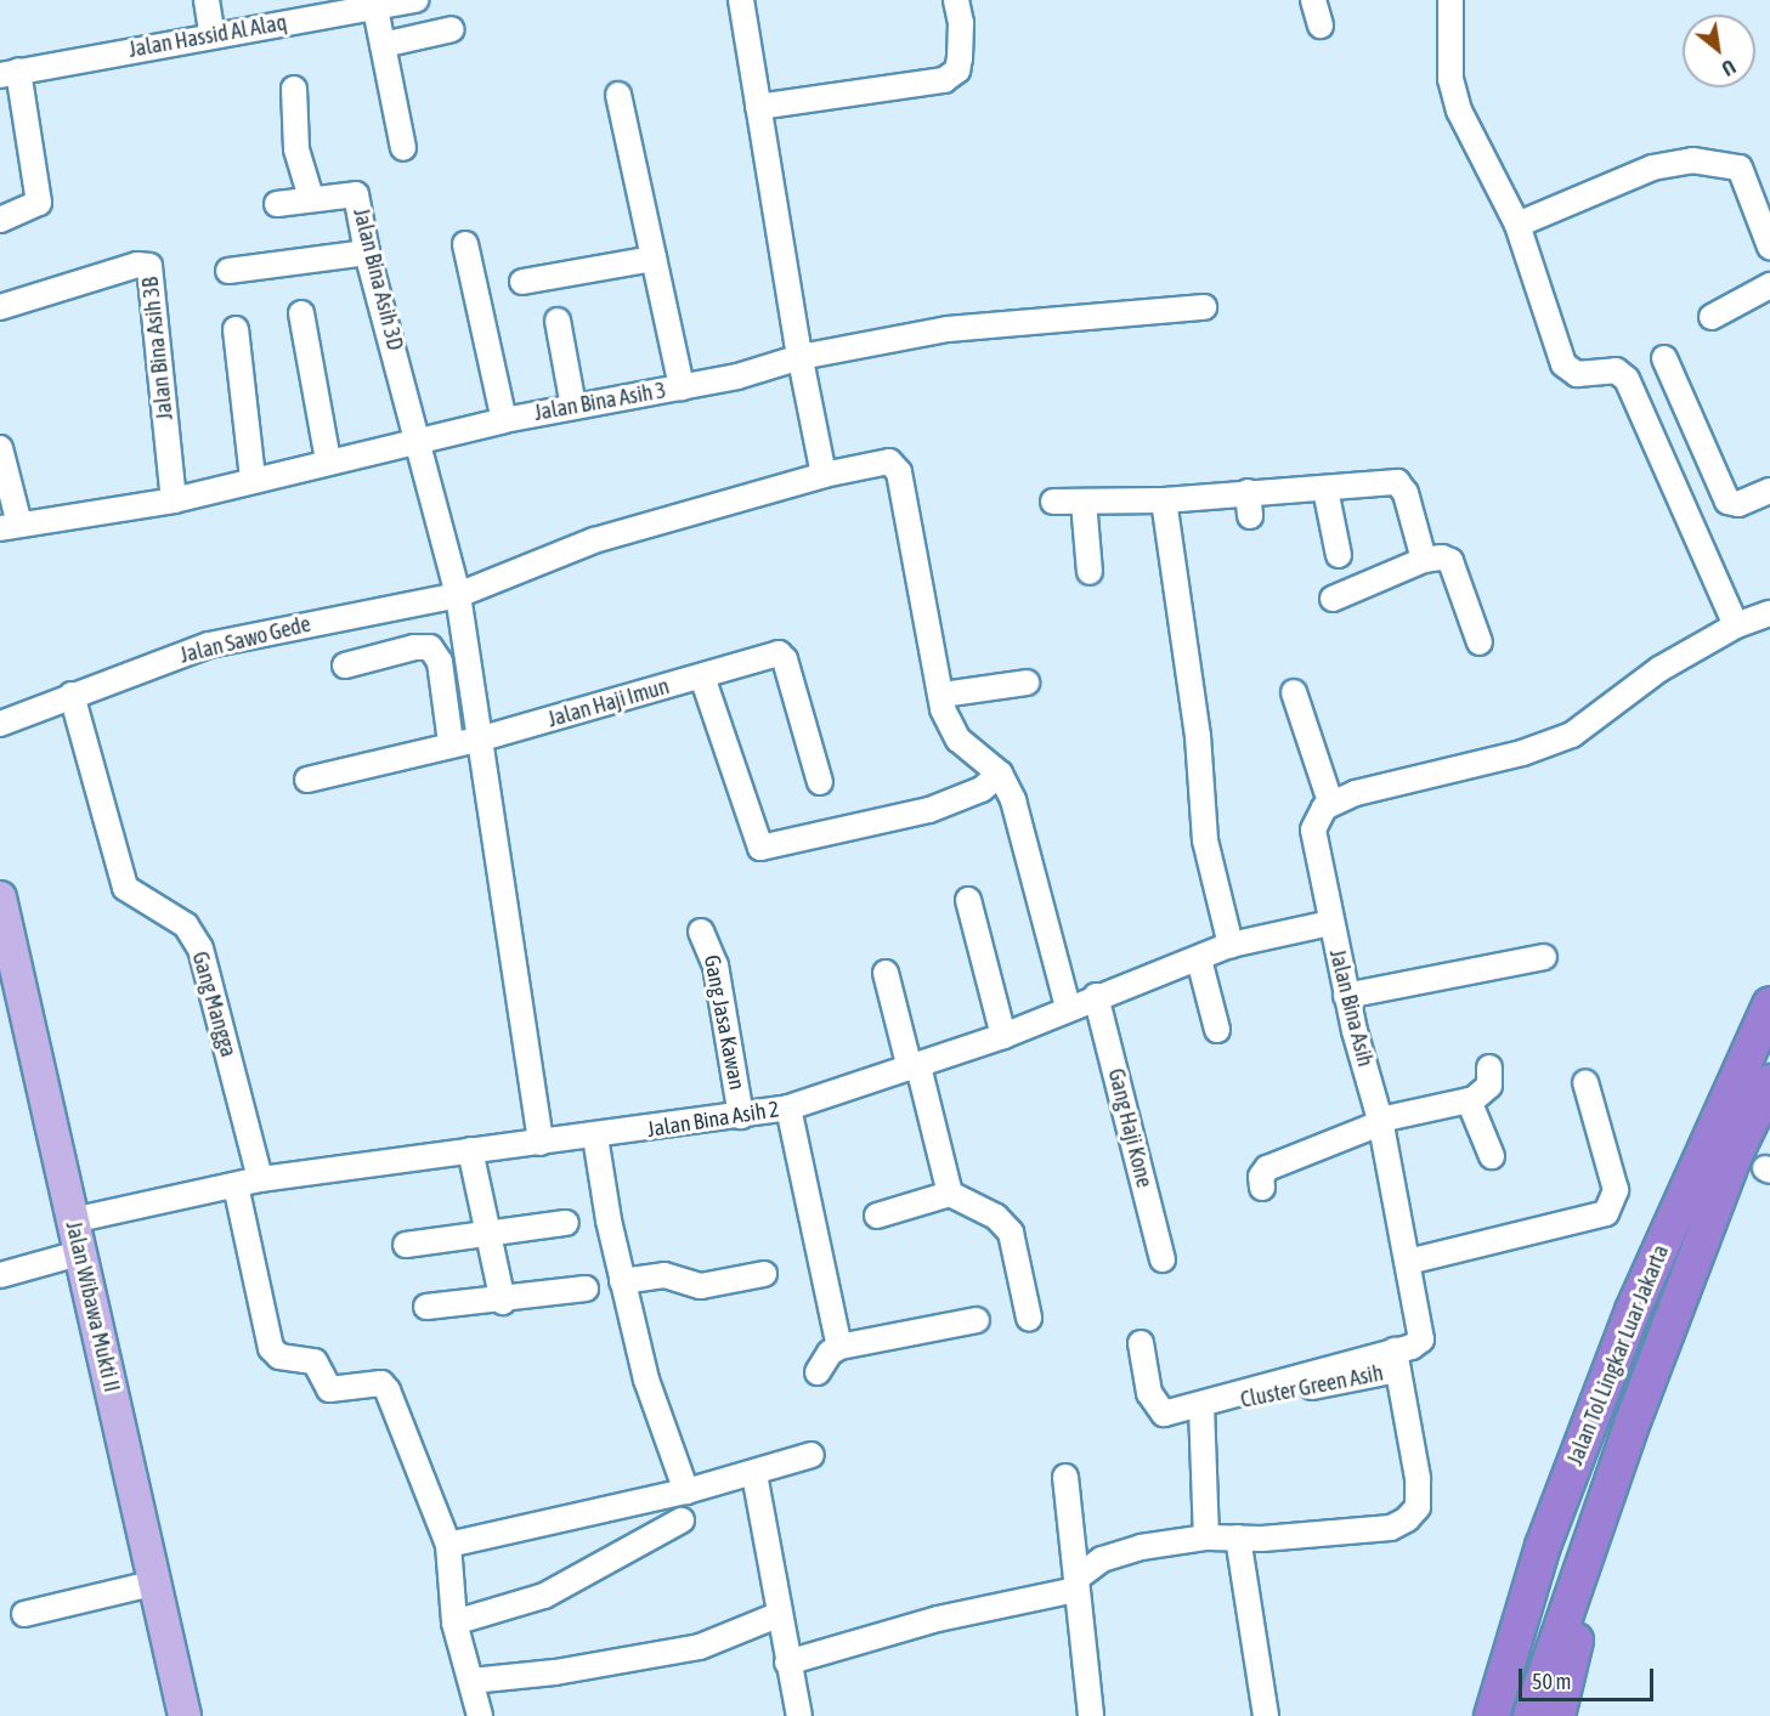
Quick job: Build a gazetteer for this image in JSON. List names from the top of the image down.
{
  "streets": {
    "highway": ["Jalan Tol Lingkar Luar Jakarta"],
    "main road": ["Jalan Wibawa Mukti II"],
    "street": [
      "Jalan Hassid Al Alaq",
      "Jalan Bina Asih 3D",
      "Jalan Bina Asih 3B",
      "Jalan Bina Asih 3",
      "Jalan Sawo Gede",
      "Jalan Haji Imun",
      "Gang Mangga",
      "Jalan Bina Asih",
      "Gang Jasa Kawan",
      "Jalan Bina Asih 2",
      "Gang Haji Kone"
    ]
  },
  "crossings": [
    ["Jalan Bina Asih 3D", "Jalan Bina Asih 3"],
    ["Jalan Bina Asih 3D", "Jalan Sawo Gede"],
    ["Jalan Bina Asih 3D", "Jalan Haji Imun"],
    ["Jalan Bina Asih 3D", "Jalan Bina Asih 2"],
    ["Jalan Bina Asih 3B", "Jalan Bina Asih 3"],
    ["Jalan Sawo Gede", "Gang Mangga"],
    ["Gang Mangga", "Jalan Bina Asih 2"],
    ["Jalan Bina Asih", "Jalan Bina Asih 2"],
    ["Gang Jasa Kawan", "Jalan Bina Asih 2"],
    ["Jalan Bina Asih 2", "Gang Haji Kone"],
    ["Jalan Bina Asih 2", "Jalan Wibawa Mukti II"]
  ],
  "scale_bar": "50 m",
  "north": "bottom right"
}
